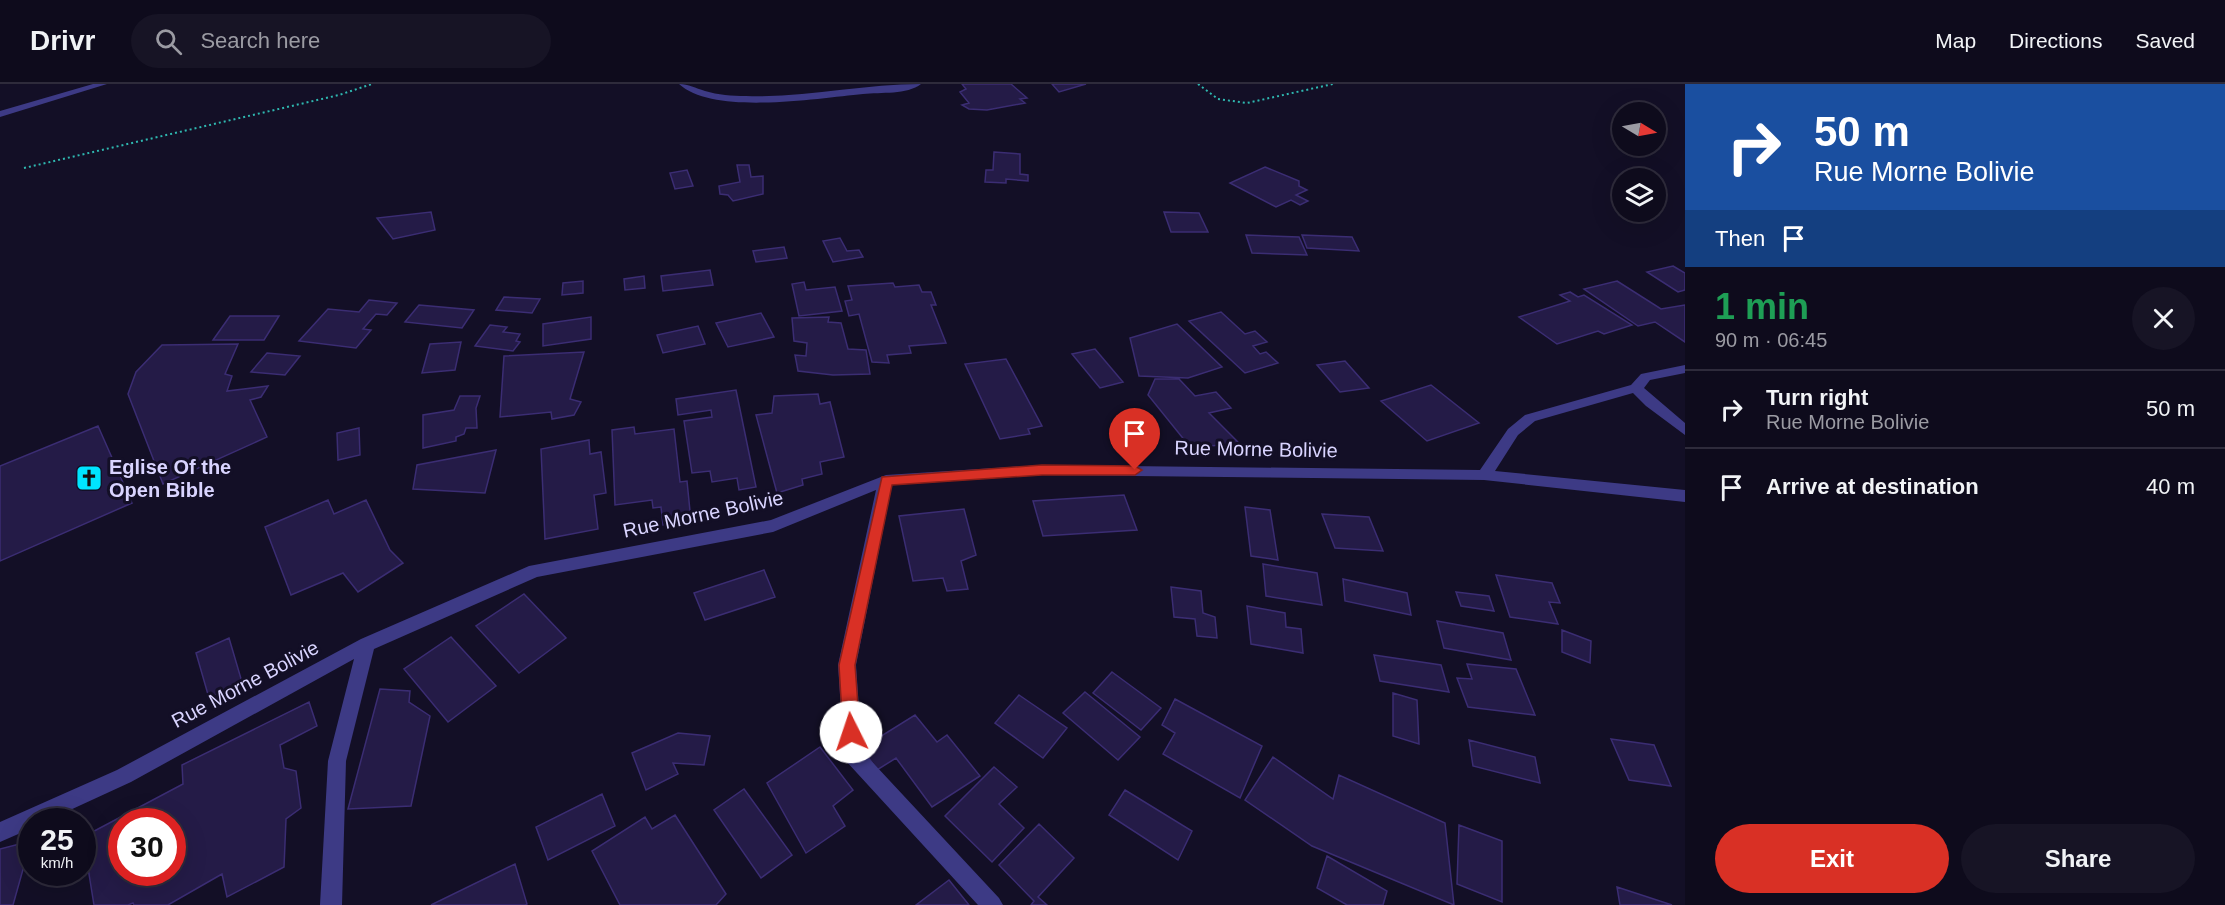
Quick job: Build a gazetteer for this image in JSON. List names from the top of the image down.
{
  "streets": {
    "street": ["Rue Morne Bolivie"]
  },
  "places": {
    "church": ["Eglise Of the Open Bible"]
  },
  "north": "right",
  "page": {
    "header": "Drivr",
    "search": "Search here",
    "nav": ["Map", "Directions", "Saved"],
    "turn": ["50 m", "Rue Morne Bolivie"],
    "then": "Then",
    "heading": ["1 min", "90 m · 06:45"],
    "list": [
      {
        "name": "Turn right",
        "note": "Rue Morne Bolivie",
        "value": "50 m"
      },
      {
        "name": "Arrive at destination",
        "value": "40 m"
      }
    ],
    "speed": "25 km/h",
    "limit": "30",
    "buttons": ["Exit", "Share"]
  }
}
